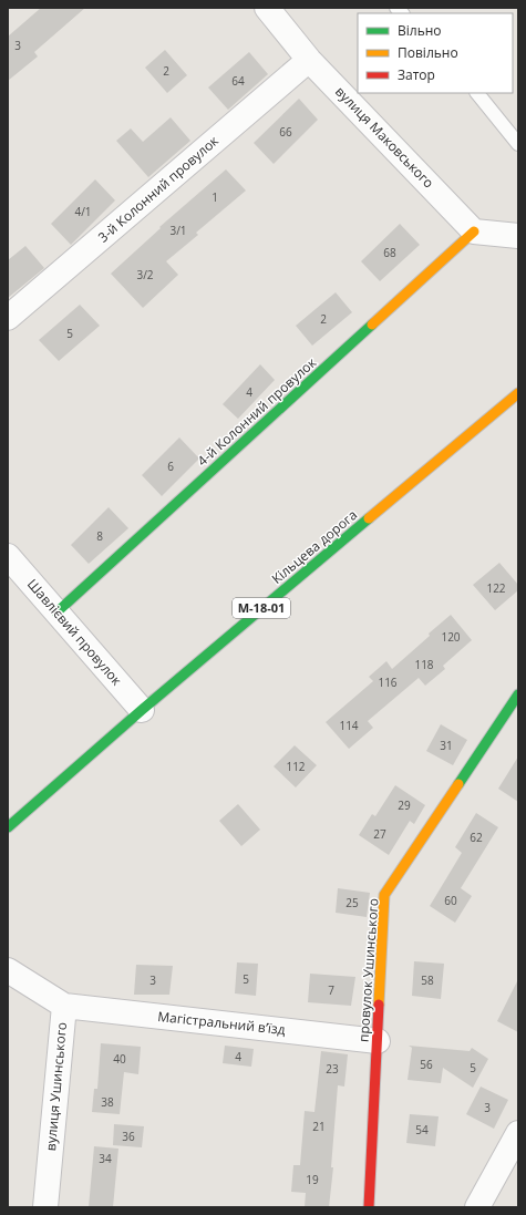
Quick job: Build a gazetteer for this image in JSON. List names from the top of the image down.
{
  "streets": {
    "main road": [
      "4-й Колонний провулок",
      "Кільцева дорога",
      "М-18-01",
      "провулок Ушинського"
    ],
    "street": [
      "вулиця Маковського",
      "3-й Колонний провулок",
      "Шавлієвий провулок",
      "Магістральний в’їзд",
      "вулиця Ушинського"
    ]
  },
  "crossings": [
    ["вулиця Маковського", "3-й Колонний провулок"],
    ["вулиця Маковського", "4-й Колонний провулок"],
    ["4-й Колонний провулок", "Шавлієвий провулок"],
    ["Кільцева дорога", "Шавлієвий провулок"],
    ["провулок Ушинського", "Магістральний в’їзд"],
    ["Магістральний в’їзд", "вулиця Ушинського"]
  ],
  "house_numbers": [
    "3",
    "2",
    "64",
    "66",
    "1",
    "4/1",
    "3/1",
    "68",
    "3/2",
    "2",
    "5",
    "4",
    "6",
    "8",
    "122",
    "120",
    "118",
    "116",
    "114",
    "31",
    "112",
    "29",
    "27",
    "62",
    "60",
    "25",
    "5",
    "3",
    "58",
    "7",
    "4",
    "40",
    "56",
    "5",
    "23",
    "38",
    "3",
    "21",
    "54",
    "36",
    "34",
    "19"
  ],
  "legend": ["Вільно", "Повільно", "Затор"]
}
